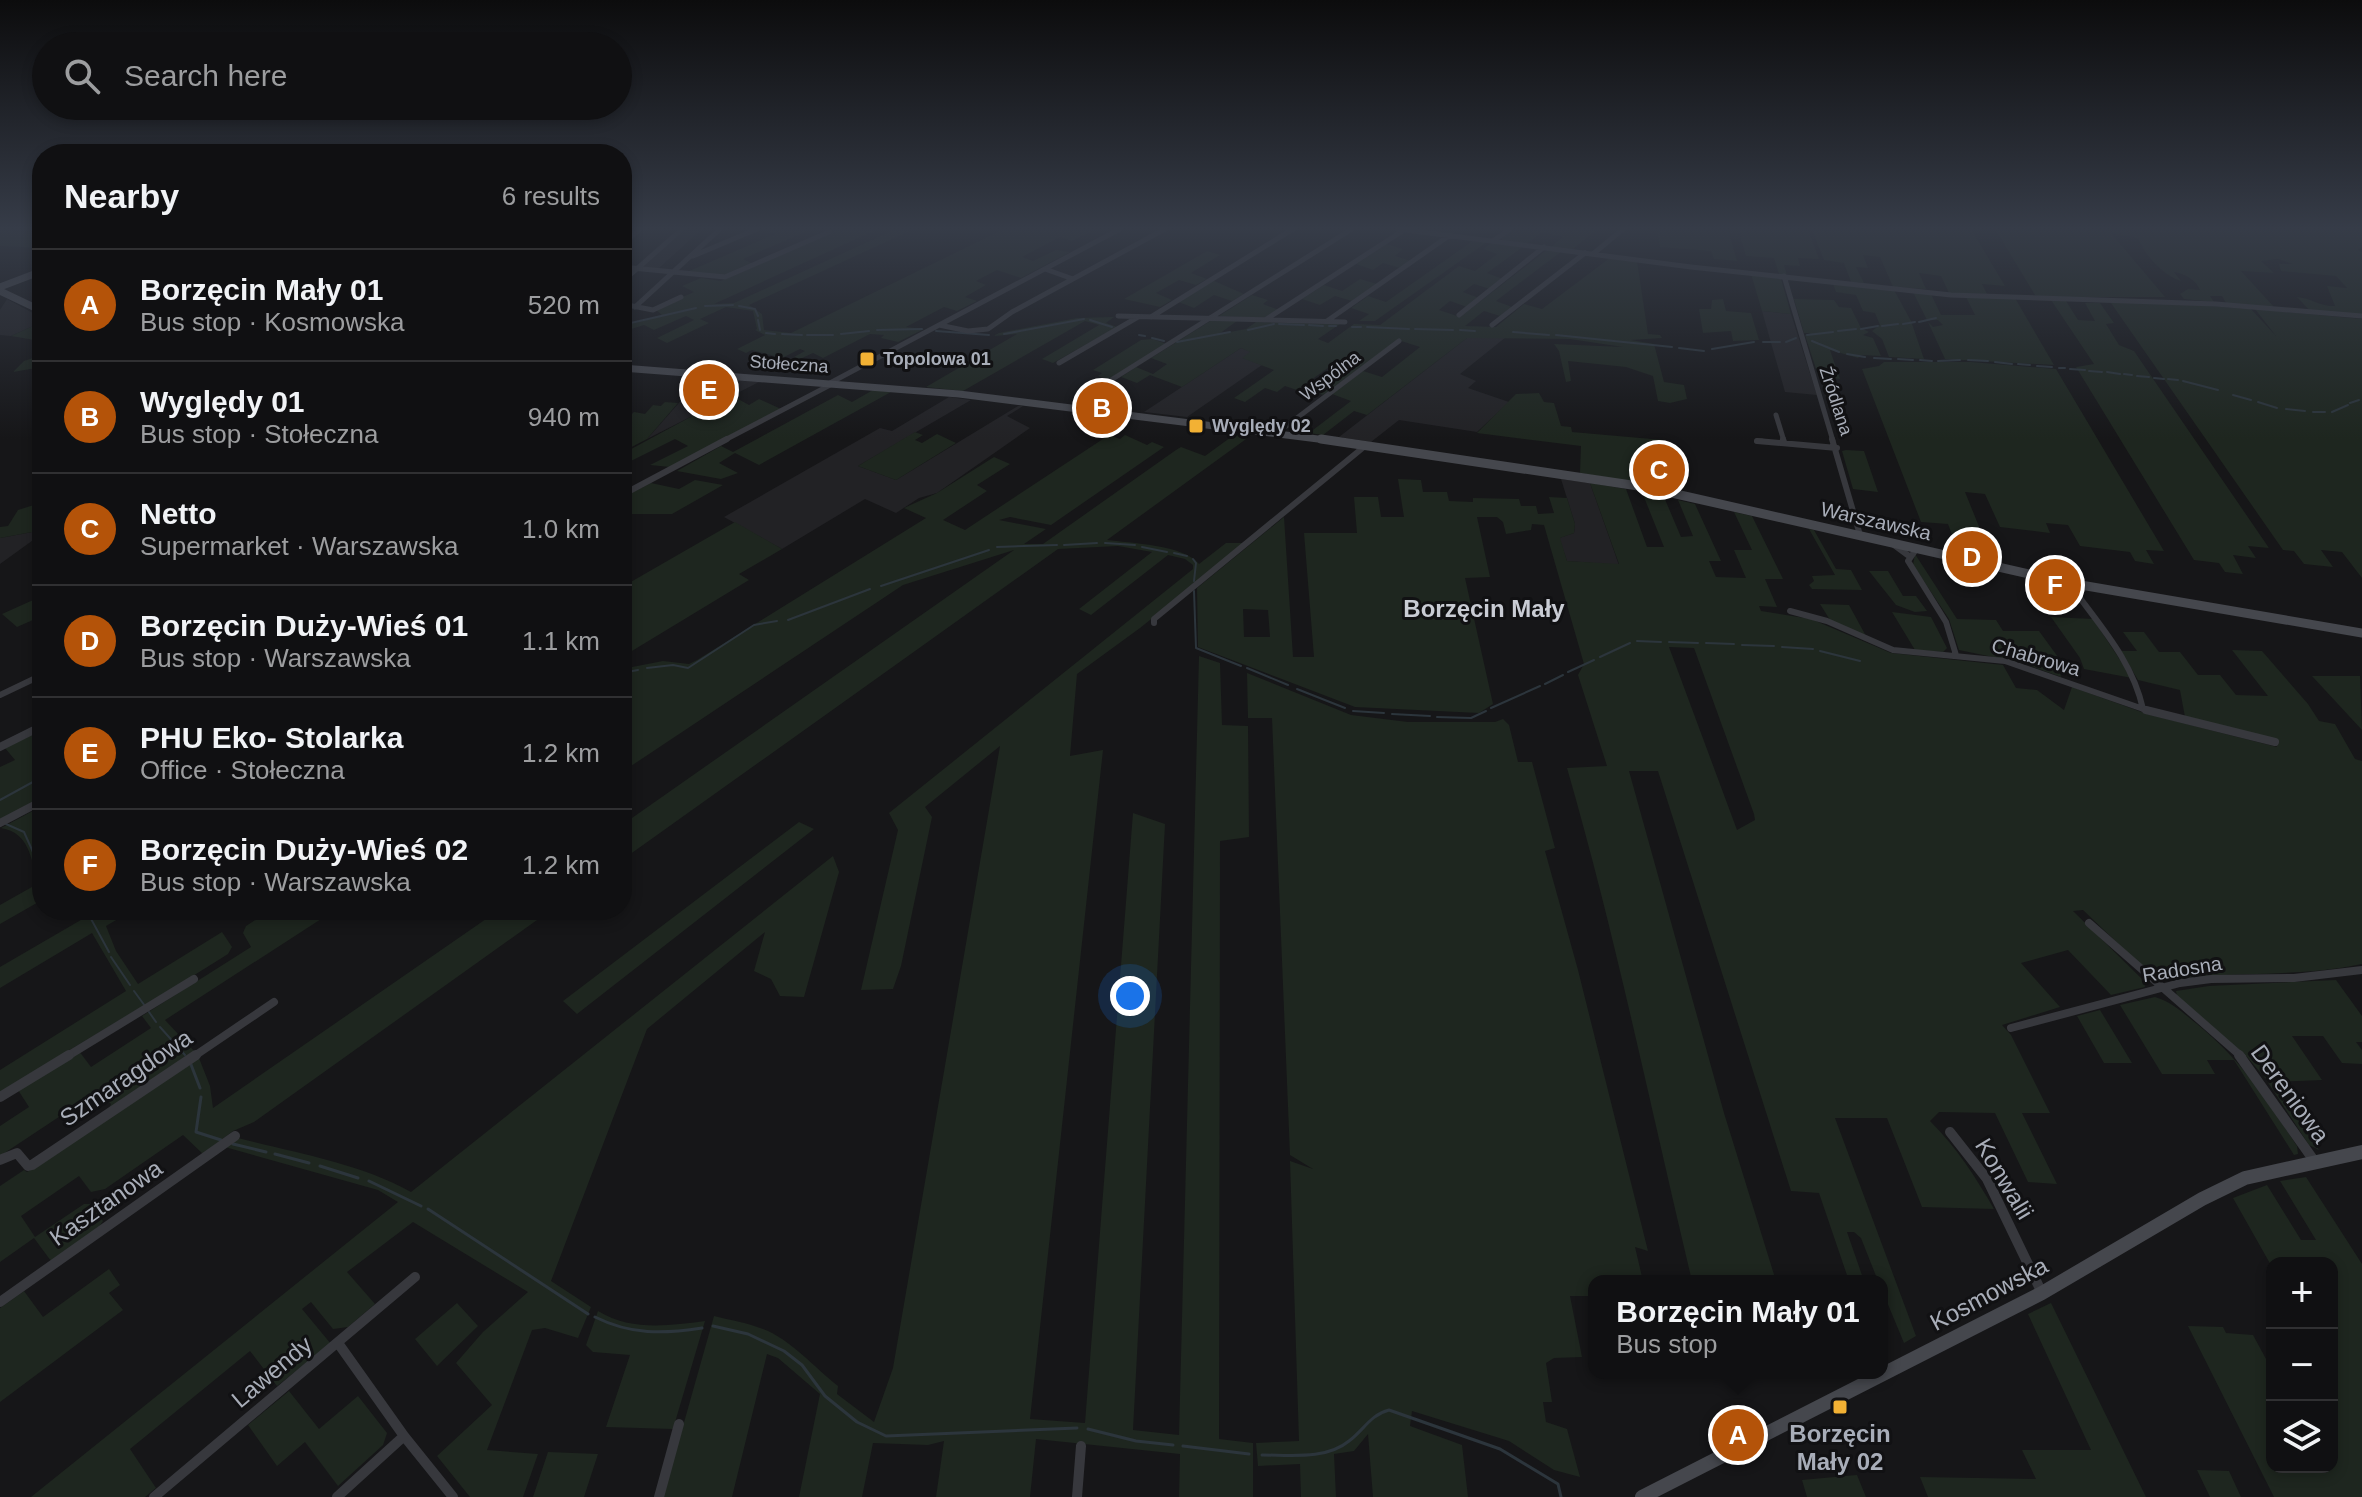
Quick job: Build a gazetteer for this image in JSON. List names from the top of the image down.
{
  "streets": {
    "main road": ["Stołeczna", "Warszawska", "Kosmowska"],
    "street": [
      "Wspólna",
      "Źródlana",
      "Chabrowa",
      "Radosna",
      "Szmaragdowa",
      "Dereniowa",
      "Konwalii",
      "Kasztanowa",
      "Lawendy"
    ]
  },
  "crossings": [
    ["Stołeczna", "Wspólna"],
    ["Stołeczna", "Warszawska"],
    ["Źródlana", "Warszawska"],
    ["Radosna", "Dereniowa"],
    ["Dereniowa", "Kosmowska"],
    ["Konwalii", "Kosmowska"]
  ],
  "districts": ["Borzęcin Mały"],
  "places": {
    "transit": ["Topolowa 01", "Wyględy 02", "Borzęcin Mały 02"]
  },
  "page": {
    "search": "Search here",
    "heading": ["Nearby", "6 results"],
    "list": [
      {
        "mark": "A",
        "name": "Borzęcin Mały 01",
        "note": "Bus stop · Kosmowska",
        "value": "520 m"
      },
      {
        "mark": "B",
        "name": "Wyględy 01",
        "note": "Bus stop · Stołeczna",
        "value": "940 m"
      },
      {
        "mark": "C",
        "name": "Netto",
        "note": "Supermarket · Warszawska",
        "value": "1.0 km"
      },
      {
        "mark": "D",
        "name": "Borzęcin Duży-Wieś 01",
        "note": "Bus stop · Warszawska",
        "value": "1.1 km"
      },
      {
        "mark": "E",
        "name": "PHU Eko- Stolarka",
        "note": "Office · Stołeczna",
        "value": "1.2 km"
      },
      {
        "mark": "F",
        "name": "Borzęcin Duży-Wieś 02",
        "note": "Bus stop · Warszawska",
        "value": "1.2 km"
      }
    ],
    "pins": [
      "E",
      "B",
      "C",
      "D",
      "F",
      "A"
    ],
    "map_buttons": ["+", "−"],
    "popup": ["Borzęcin Mały 01", "Bus stop"]
  }
}
